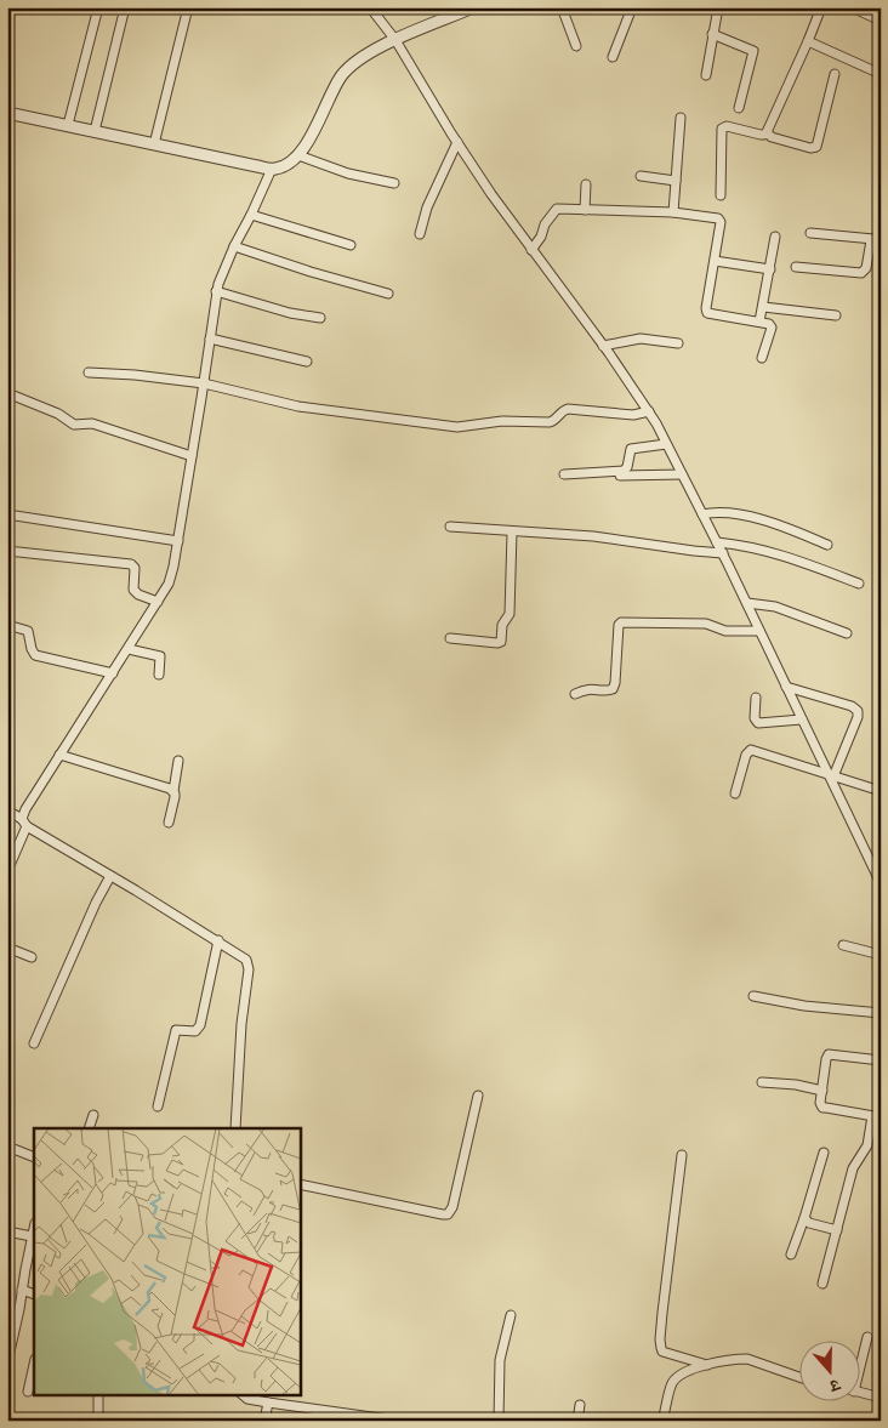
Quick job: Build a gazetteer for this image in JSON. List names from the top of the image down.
{
  "north": "bottom"
}
